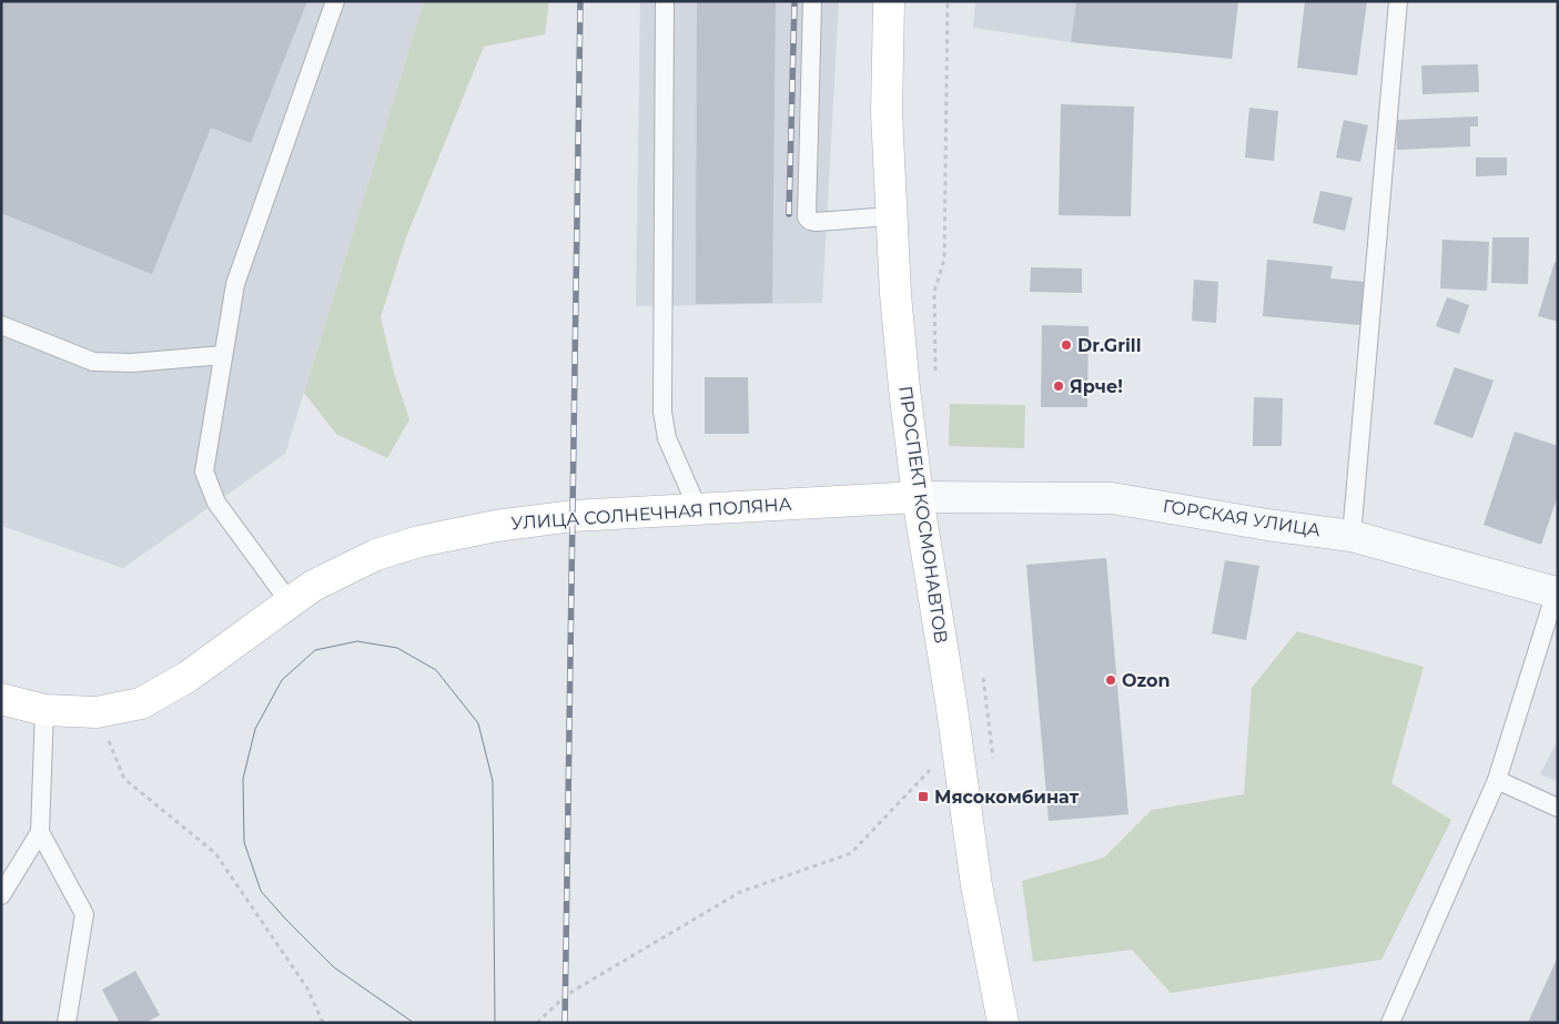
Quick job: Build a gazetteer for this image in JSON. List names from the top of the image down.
{
  "streets": {
    "main road": ["УЛИЦА СОЛНЕЧНАЯ ПОЛЯНА", "ПРОСПЕКТ КОСМОНАВТОВ"],
    "street": ["ГОРСКАЯ УЛИЦА"]
  },
  "crossings": [
    ["УЛИЦА СОЛНЕЧНАЯ ПОЛЯНА", "ПРОСПЕКТ КОСМОНАВТОВ"],
    ["УЛИЦА СОЛНЕЧНАЯ ПОЛЯНА", "ГОРСКАЯ УЛИЦА"],
    ["ПРОСПЕКТ КОСМОНАВТОВ", "ГОРСКАЯ УЛИЦА"]
  ],
  "places": {
    "other": ["Dr.Grill", "Ярче!", "Ozon"],
    "transit": ["Мясокомбинат"]
  }
}
